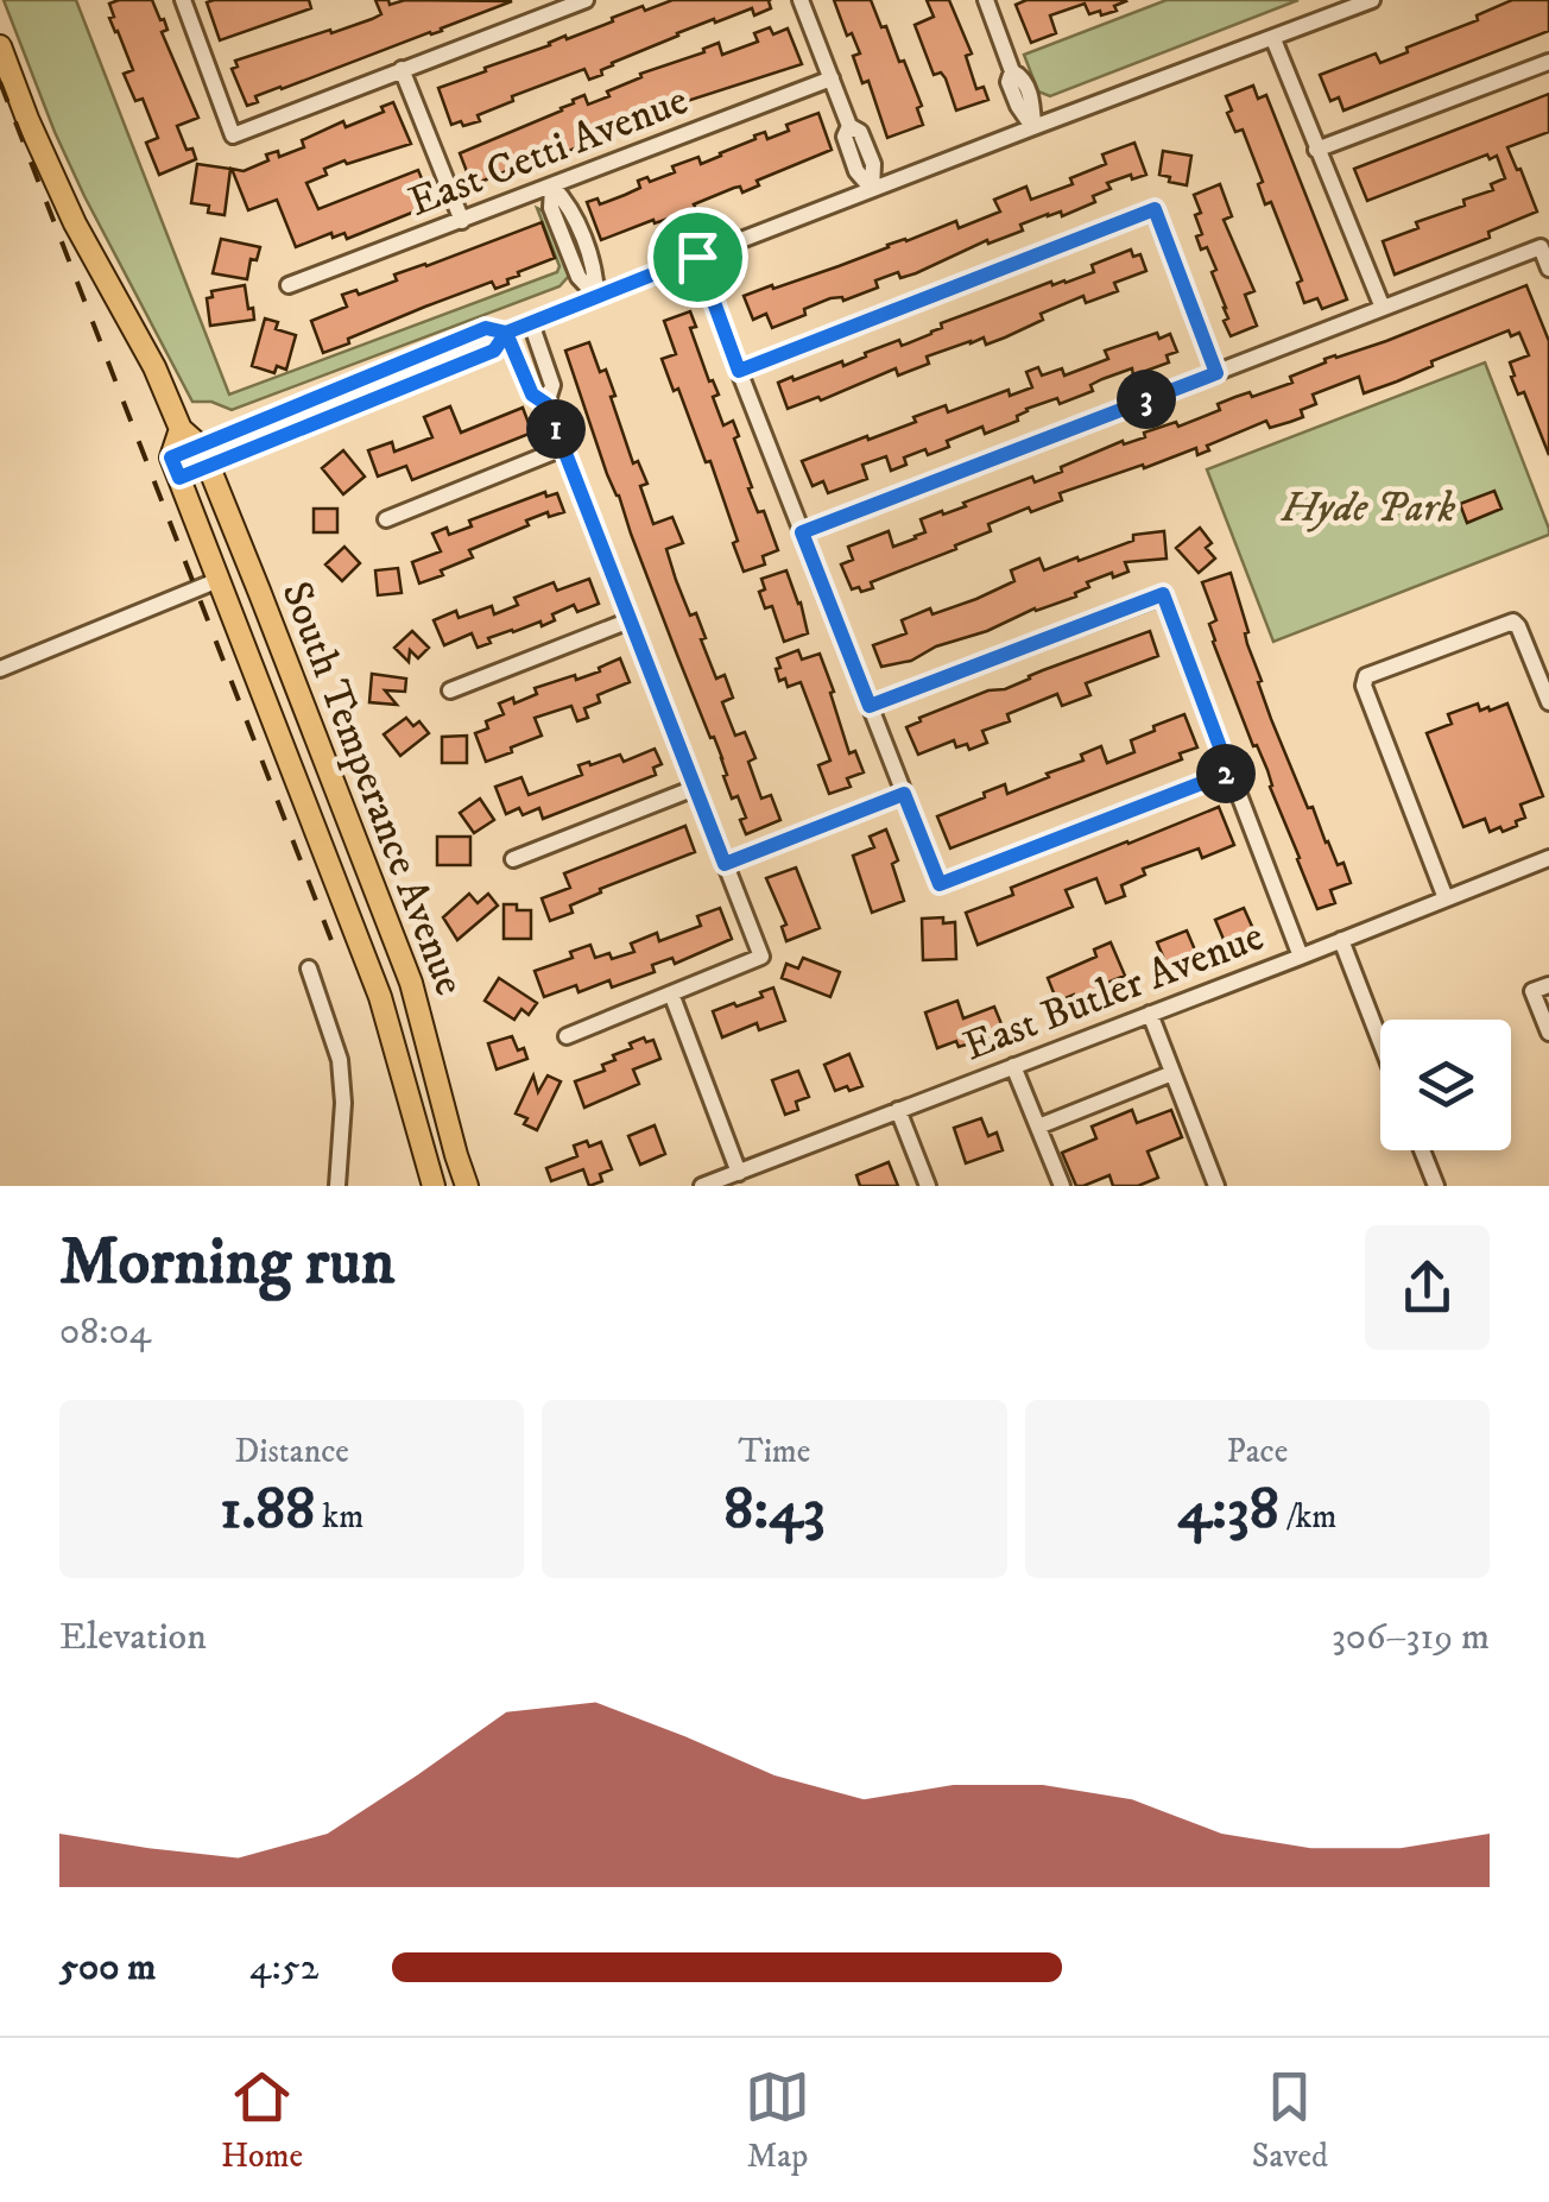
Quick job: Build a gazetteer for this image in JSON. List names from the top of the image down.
{
  "streets": {
    "main road": ["South Temperance Avenue"],
    "street": ["East Cetti Avenue", "East Butler Avenue"]
  },
  "parks": ["Hyde Park"],
  "page": {
    "pins": ["3", "1", "2"],
    "heading": ["Morning run", "08:04"],
    "stats": [
      ["Distance", "1.88 km"],
      ["Time", "8:43"],
      ["Pace", "4:38 /km"]
    ],
    "chart": ["Elevation", "306–319 m"],
    "list": [
      {
        "name": "500 m",
        "note": "4:52"
      }
    ],
    "tabs": ["Home", "Map", "Saved"]
  }
}
